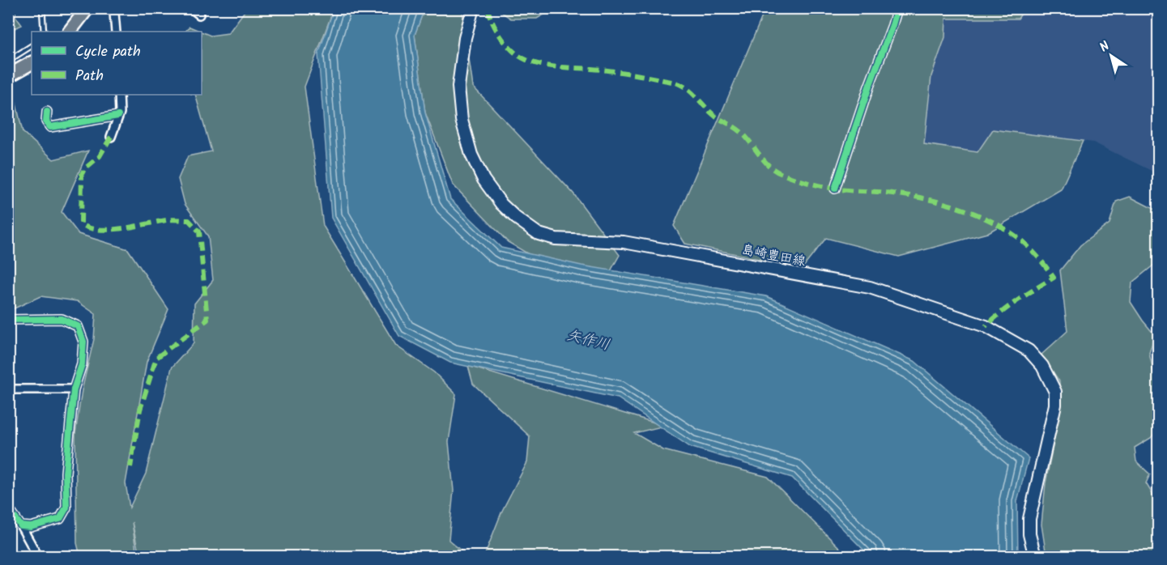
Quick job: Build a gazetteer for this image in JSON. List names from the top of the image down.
{
  "streets": {
    "main road": ["島崎豊田線"]
  },
  "water": ["矢作川"],
  "legend": ["Cycle path", "Path"],
  "north": "top left"
}
